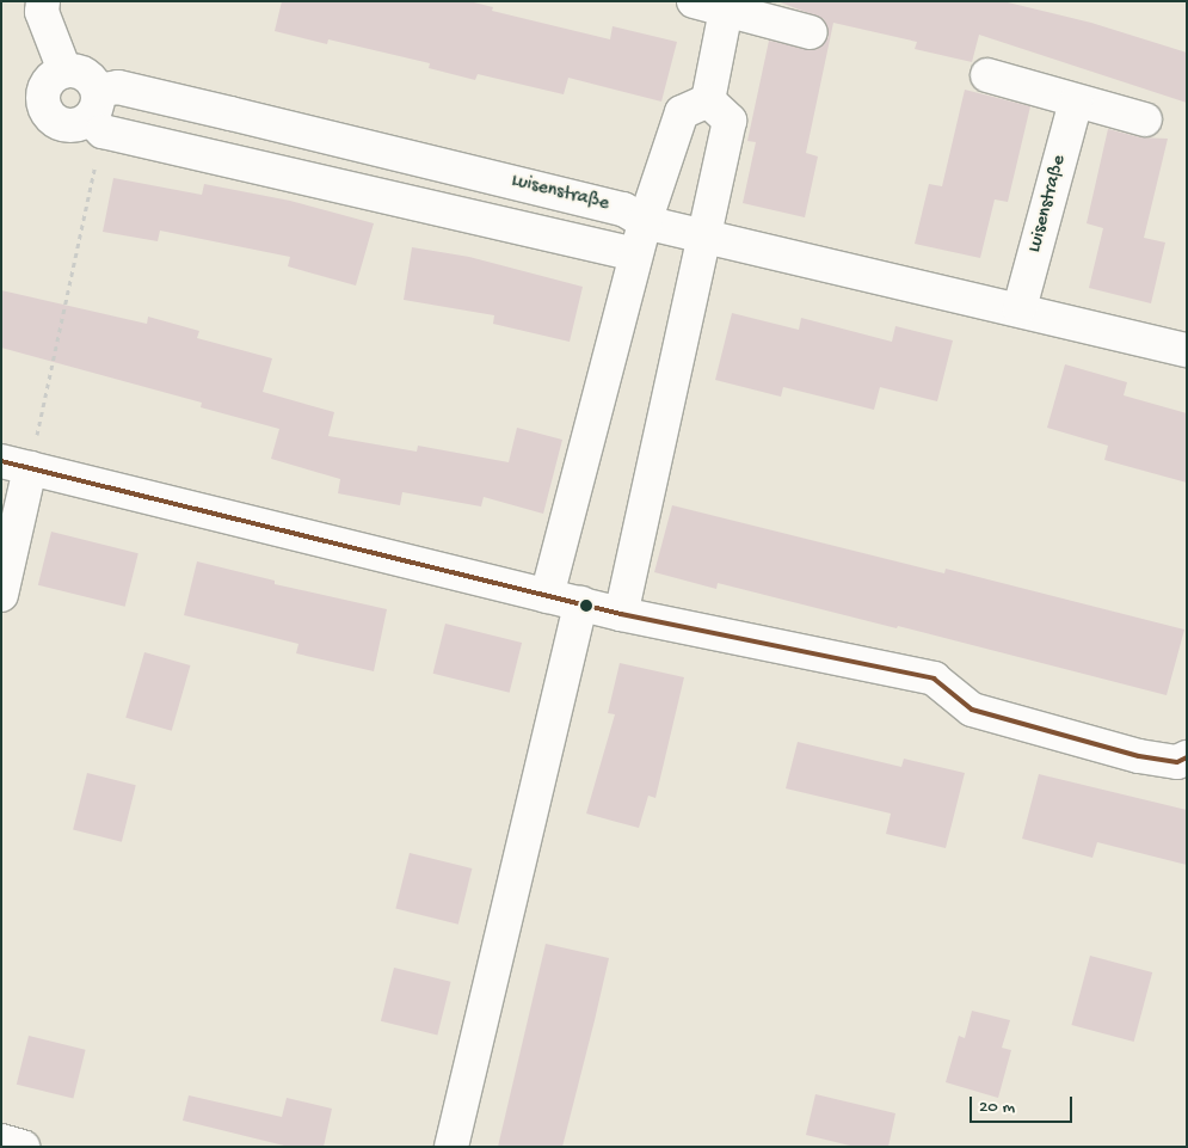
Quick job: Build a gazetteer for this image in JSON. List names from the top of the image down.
{
  "streets": {
    "street": ["Luisenstraße"]
  },
  "scale_bar": "20 m"
}
